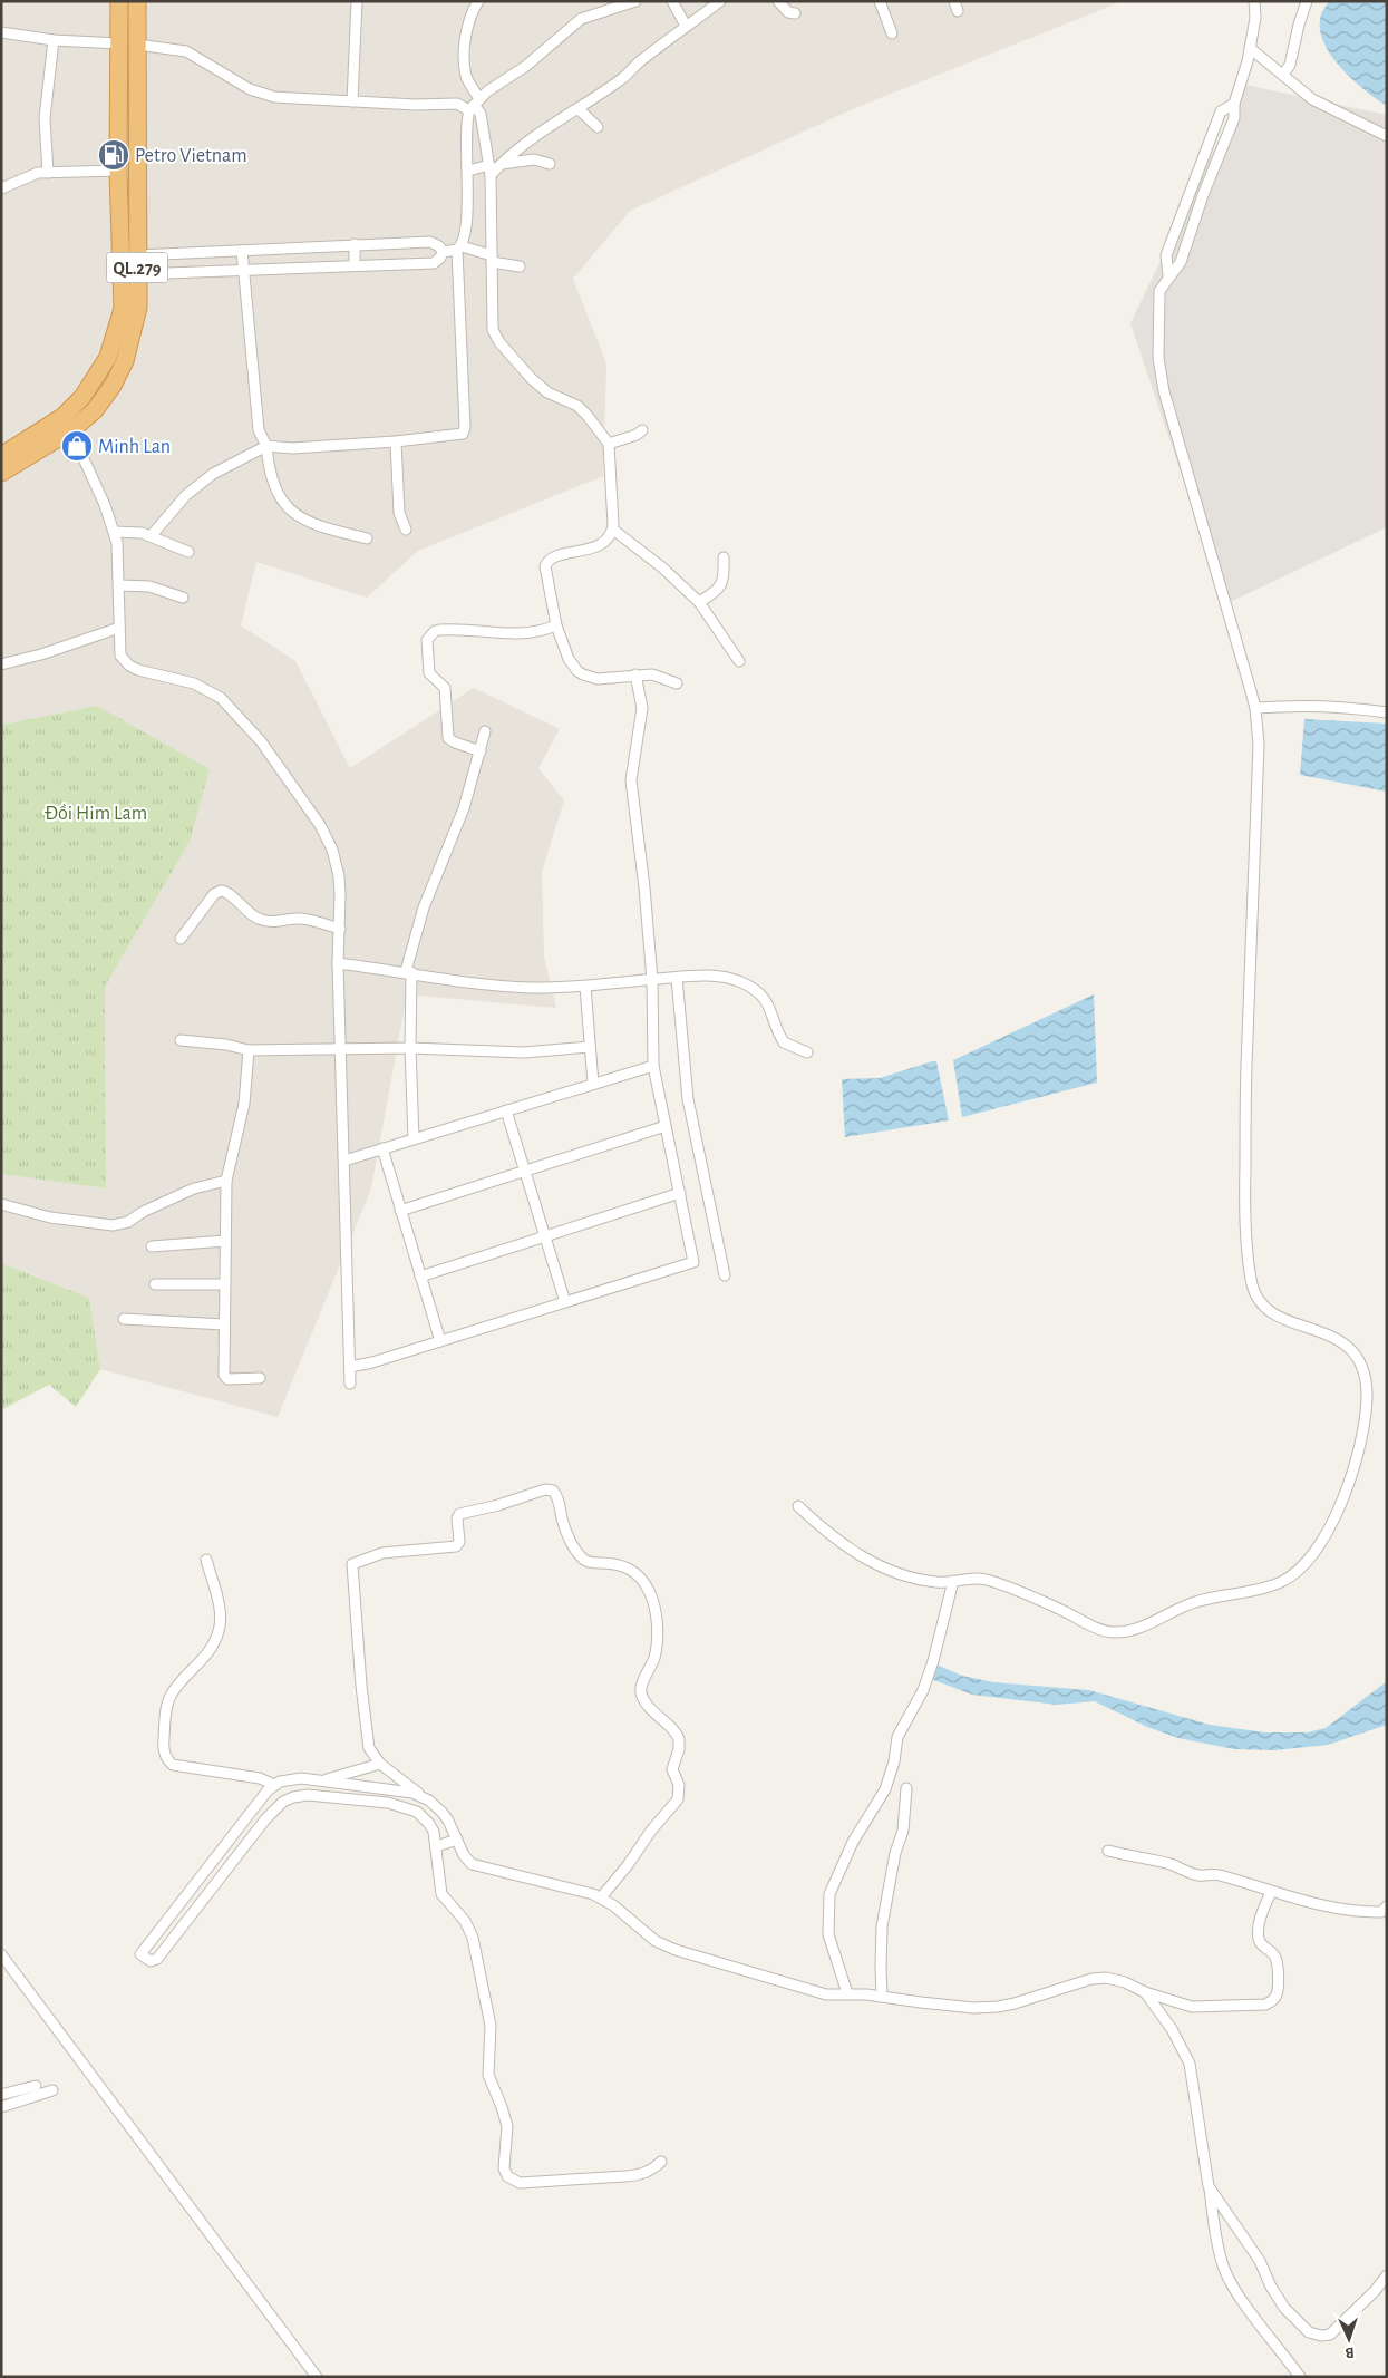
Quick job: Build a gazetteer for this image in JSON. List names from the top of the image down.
{
  "streets": {
    "highway": ["QL.279"]
  },
  "parks": ["Đồi Him Lam"],
  "places": {
    "fuel station": ["Petro Vietnam"],
    "shop": ["Minh Lan"]
  },
  "north": "bottom"
}
